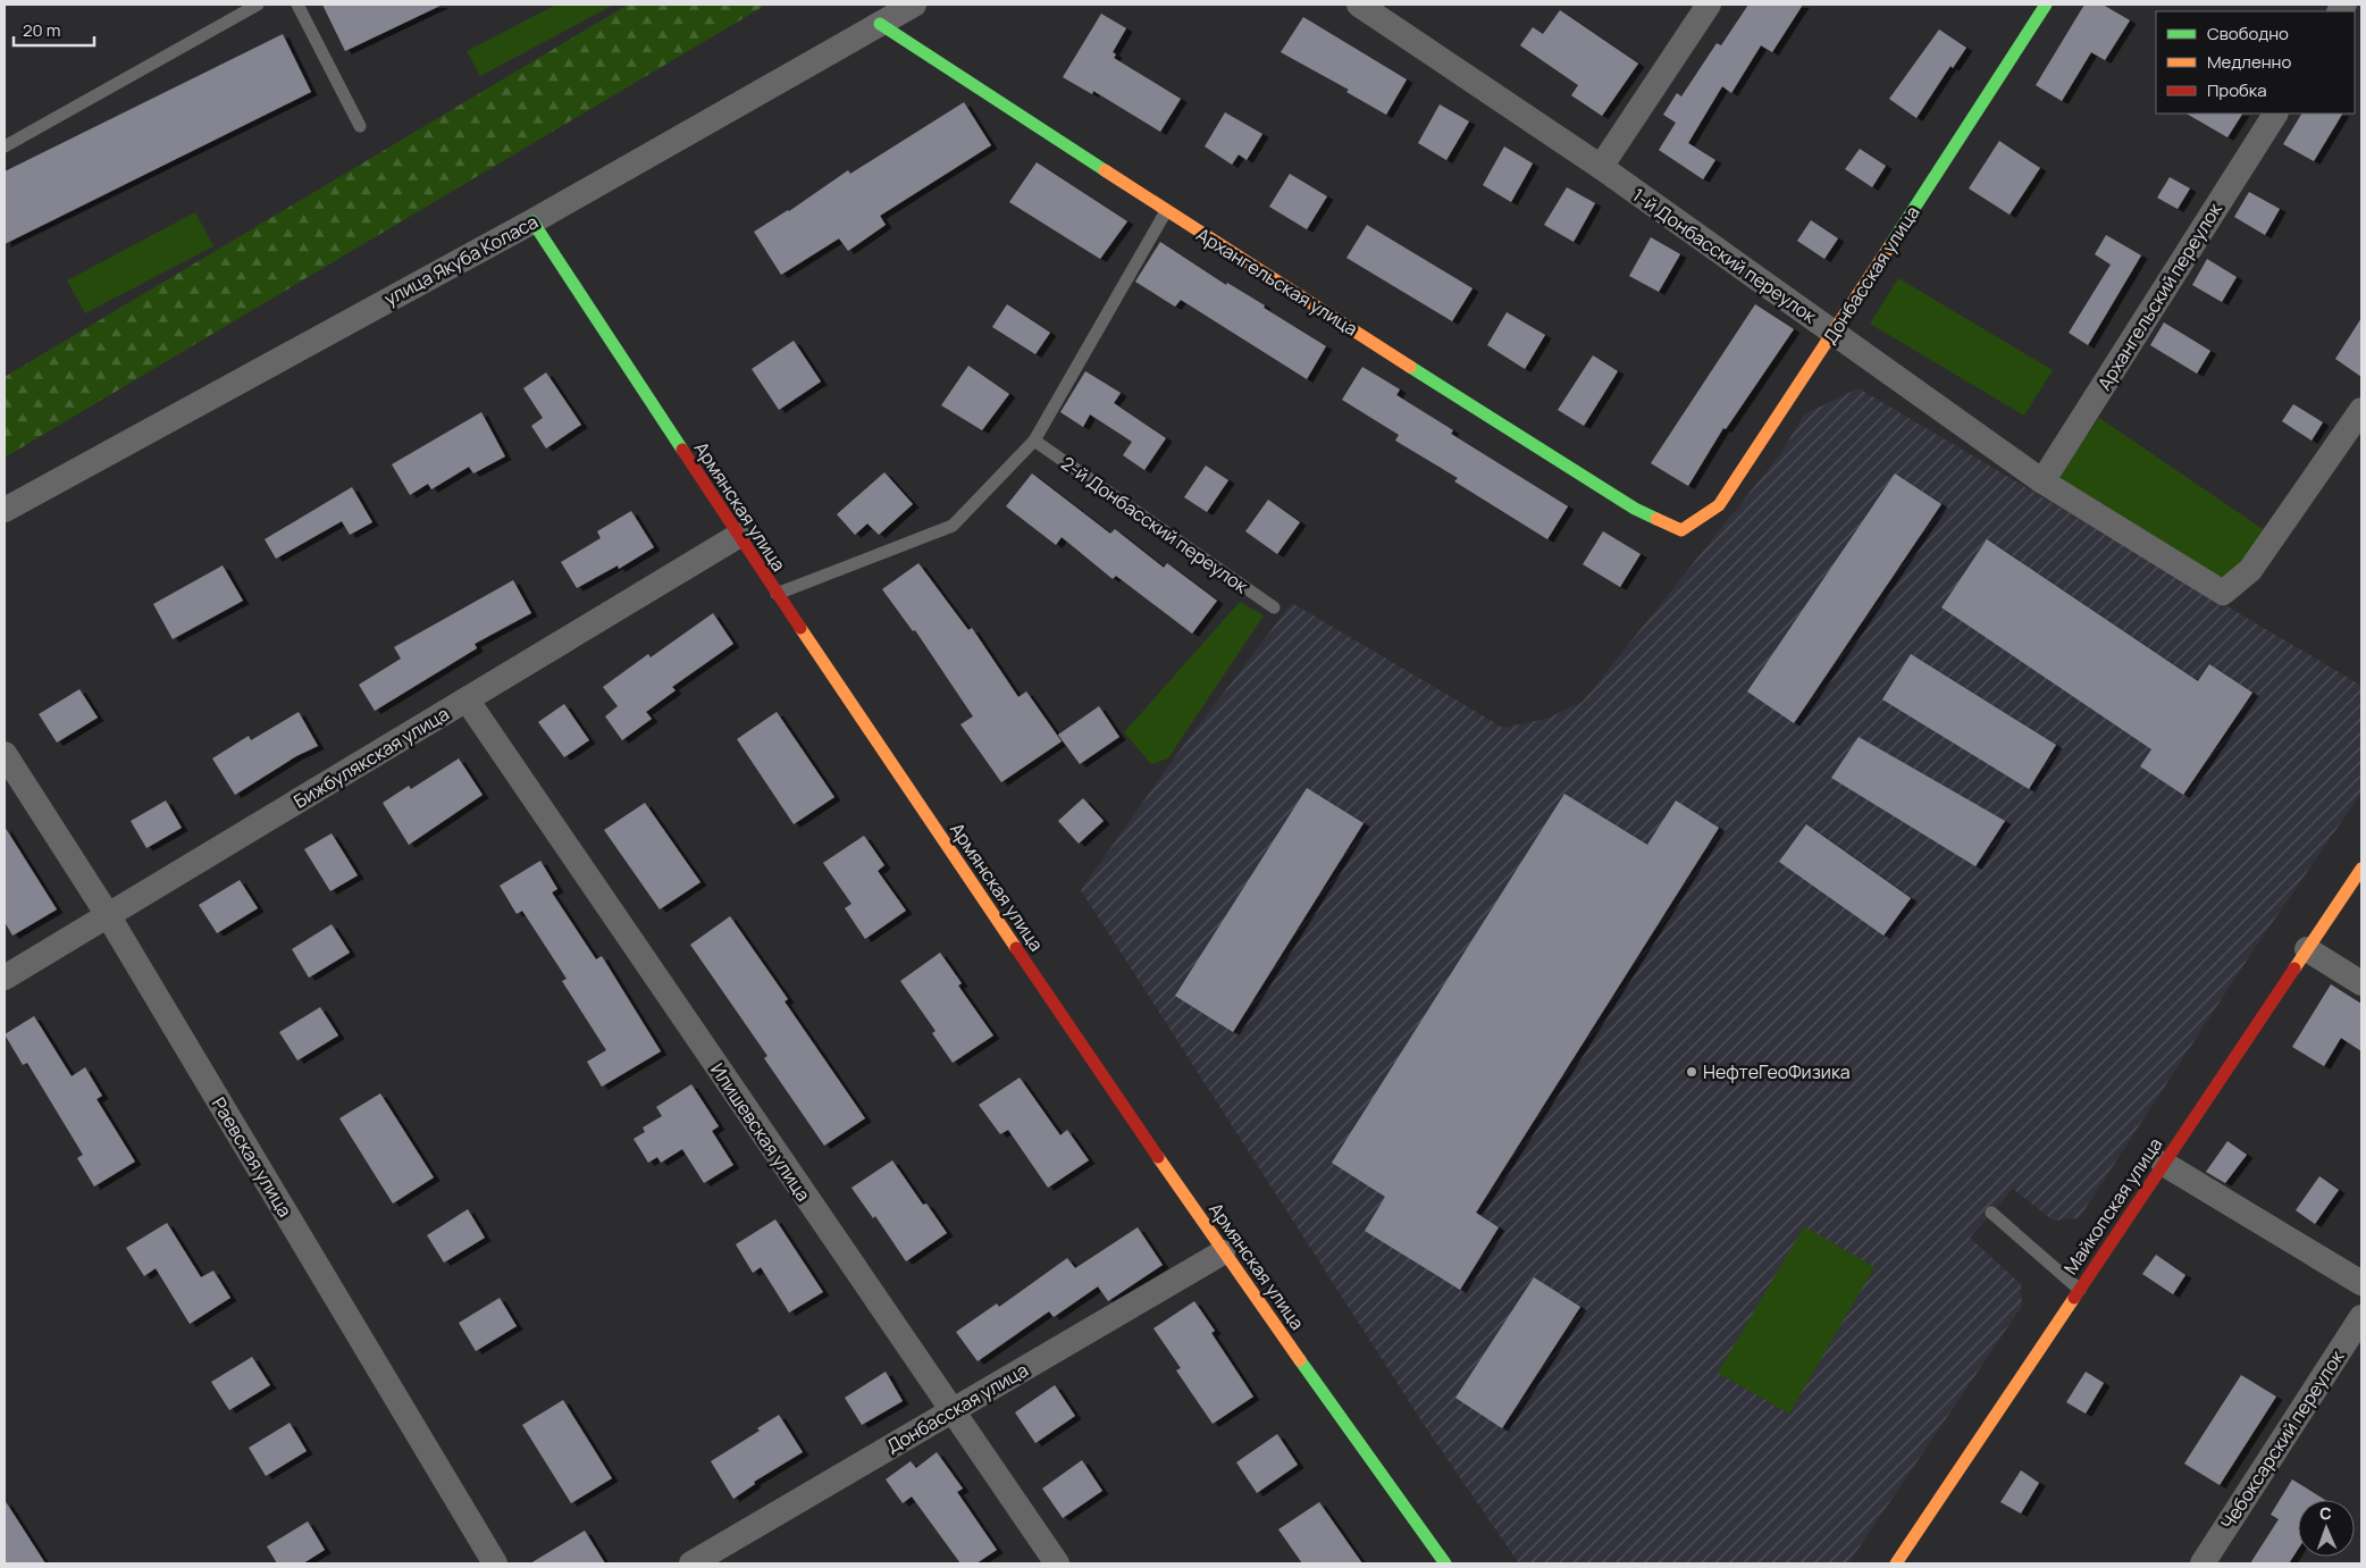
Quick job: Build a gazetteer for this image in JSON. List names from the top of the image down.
{
  "streets": {
    "street": [
      "1-й Донбасский переулок",
      "улица Якуба Коласа",
      "Донбасская улица",
      "Архангельская улица",
      "Архангельский переулок",
      "Армянская улица",
      "Бижбулякская улица",
      "Илишевская улица",
      "Раевская улица",
      "Майкопская улица",
      "Чебоксарский переулок"
    ],
    "lane": ["2-й Донбасский переулок"]
  },
  "crossings": [
    ["1-й Донбасский переулок", "Донбасская улица"],
    ["1-й Донбасский переулок", "Архангельский переулок"],
    ["улица Якуба Коласа", "Архангельская улица"],
    ["улица Якуба Коласа", "Армянская улица"],
    ["Донбасская улица", "Архангельская улица"],
    ["Донбасская улица", "Армянская улица"],
    ["Донбасская улица", "Илишевская улица"],
    ["Армянская улица", "Бижбулякская улица"],
    ["Бижбулякская улица", "Илишевская улица"],
    ["Бижбулякская улица", "Раевская улица"]
  ],
  "places": ["НефтеГеоФизика"],
  "legend": ["Свободно", "Медленно", "Пробка"],
  "scale_bar": "20 m",
  "north": "top"
}
